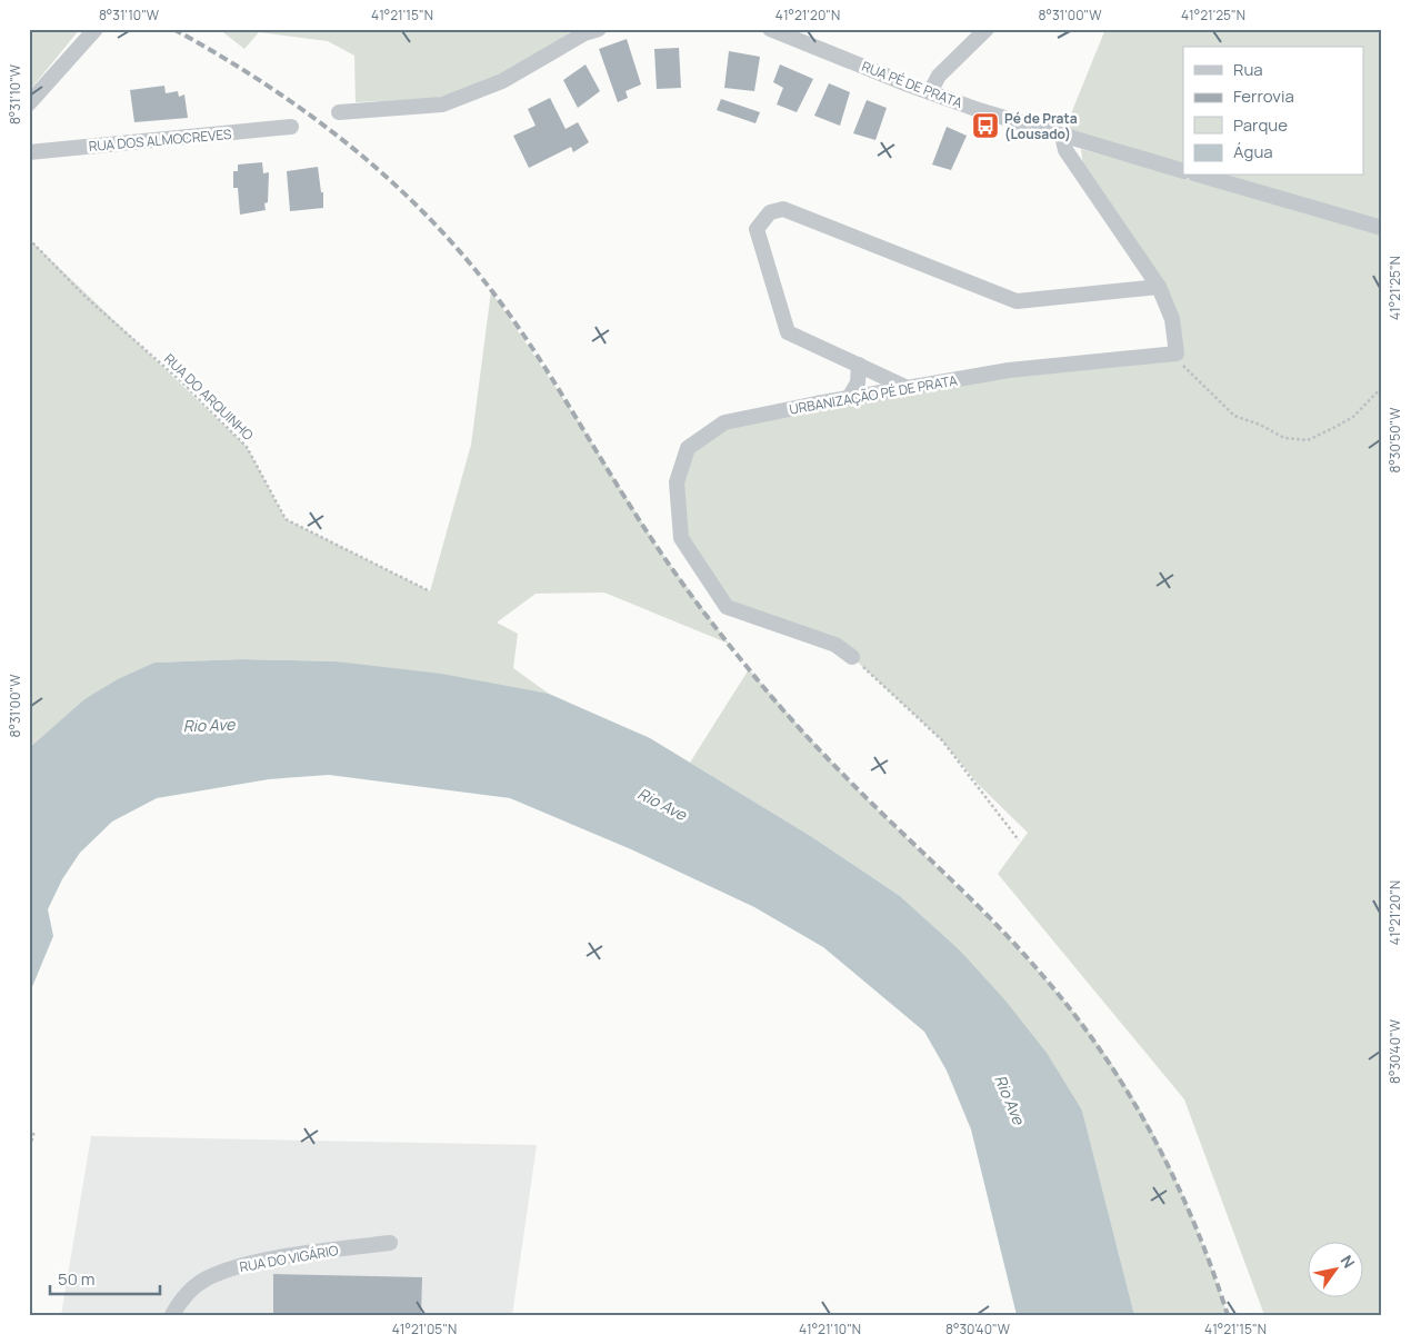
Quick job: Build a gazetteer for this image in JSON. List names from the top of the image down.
{
  "streets": {
    "street": [
      "RUA PÉ DE PRATA",
      "RUA DOS ALMOCREVES",
      "URBANIZAÇÃO PÉ DE PRATA",
      "RUA DO VIGÁRIO"
    ],
    "path": ["RUA DO ARQUINHO"]
  },
  "water": ["Rio Ave"],
  "places": {
    "bus stop": ["Pé de Prata (Lousado)"]
  },
  "legend": [
    "Rua",
    "Ferrovia",
    "Parque",
    "Água"
  ],
  "scale_bar": "50 m",
  "north": "top right",
  "coordinates": [
    "8°31'10\"W",
    "41°21'15\"N",
    "41°21'20\"N",
    "8°31'00\"W",
    "41°21'25\"N",
    "8°30'50\"W",
    "8°30'40\"W",
    "41°21'05\"N",
    "41°21'10\"N"
  ]
}
